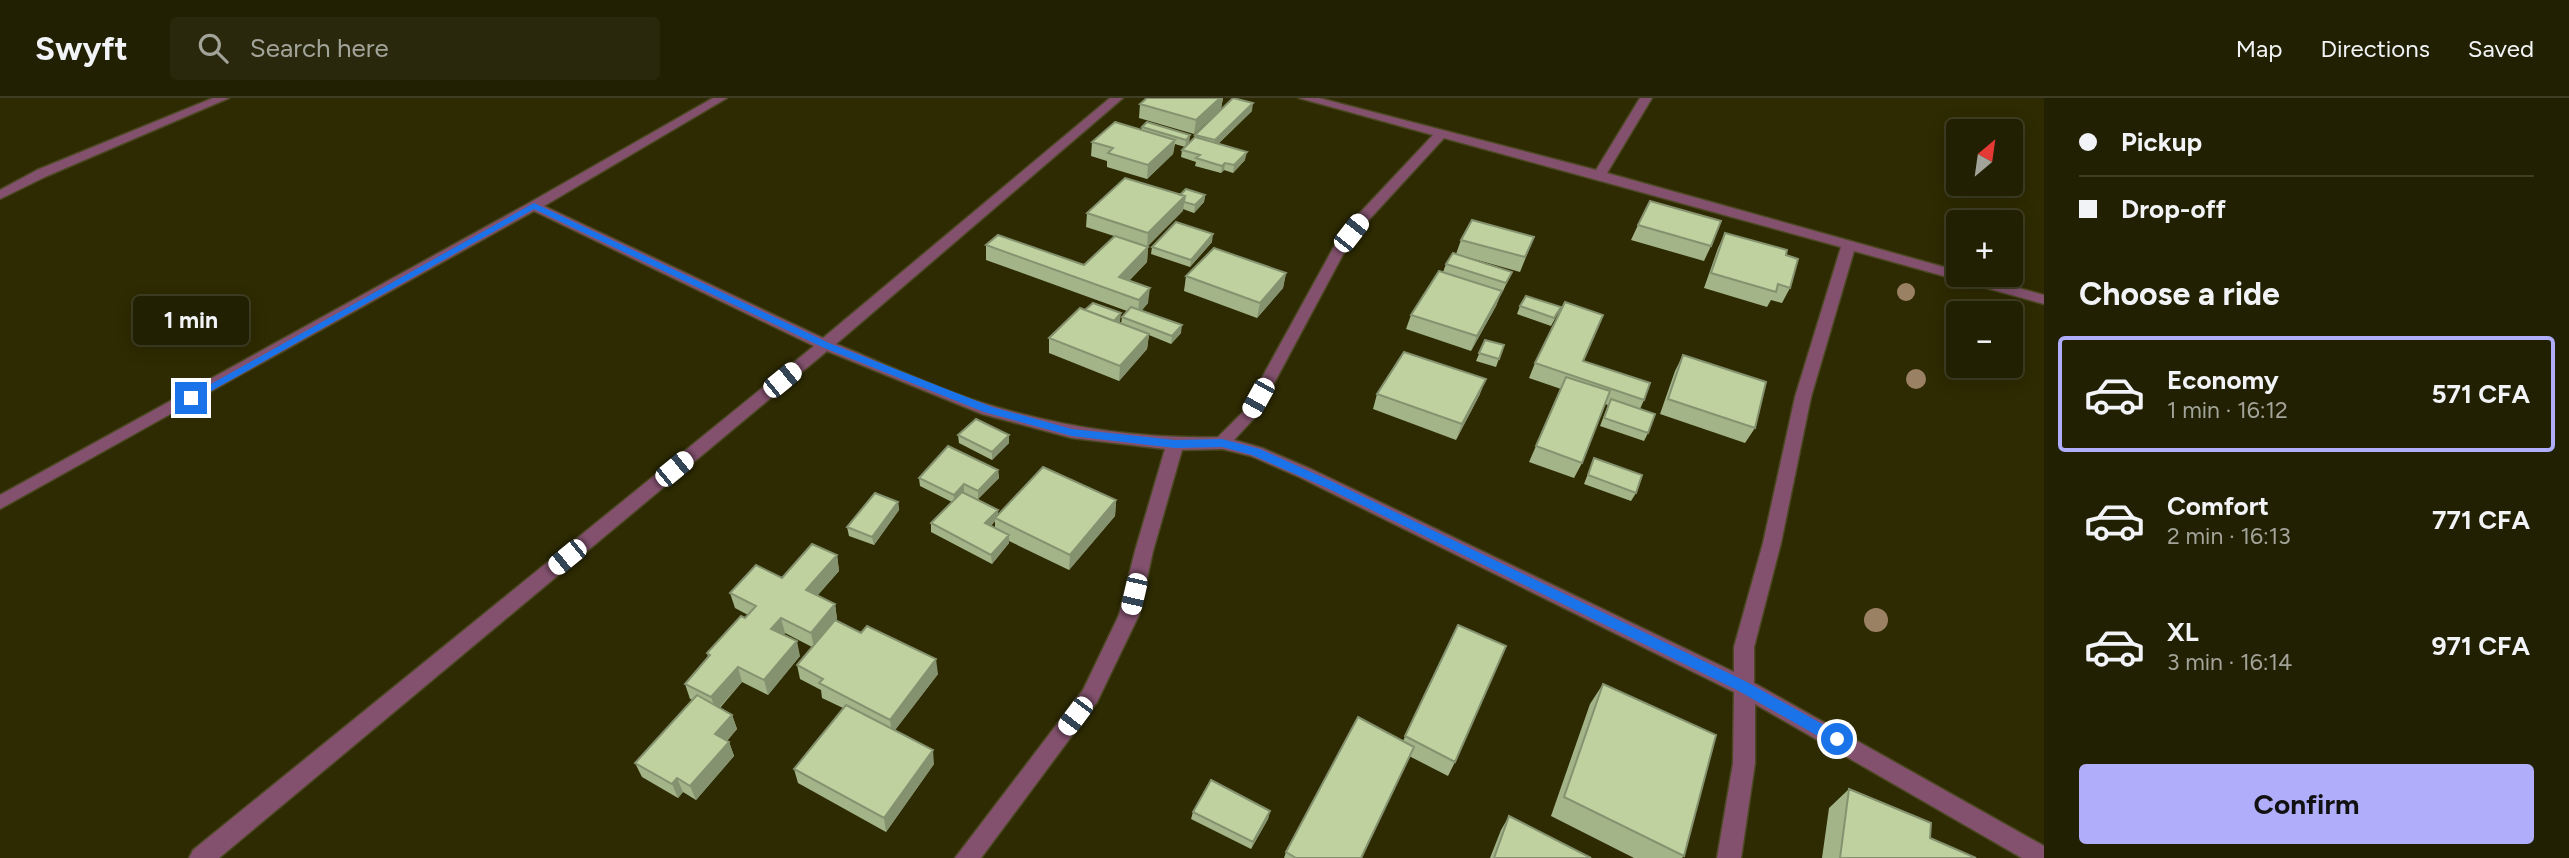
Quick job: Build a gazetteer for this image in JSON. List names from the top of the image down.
{
  "north": "top right",
  "page": {
    "header": "Swyft",
    "search": "Search here",
    "nav": ["Map", "Directions", "Saved"],
    "banner": ["Pickup", "Drop-off"],
    "map_buttons": ["+", "−"],
    "heading": "Choose a ride",
    "bubble": "1 min",
    "list": [
      {
        "name": "Economy",
        "note": "1 min · 16:12",
        "value": "571 CFA"
      },
      {
        "name": "Comfort",
        "note": "2 min · 16:13",
        "value": "771 CFA"
      },
      {
        "name": "XL",
        "note": "3 min · 16:14",
        "value": "971 CFA"
      }
    ],
    "buttons": "Confirm"
  }
}
